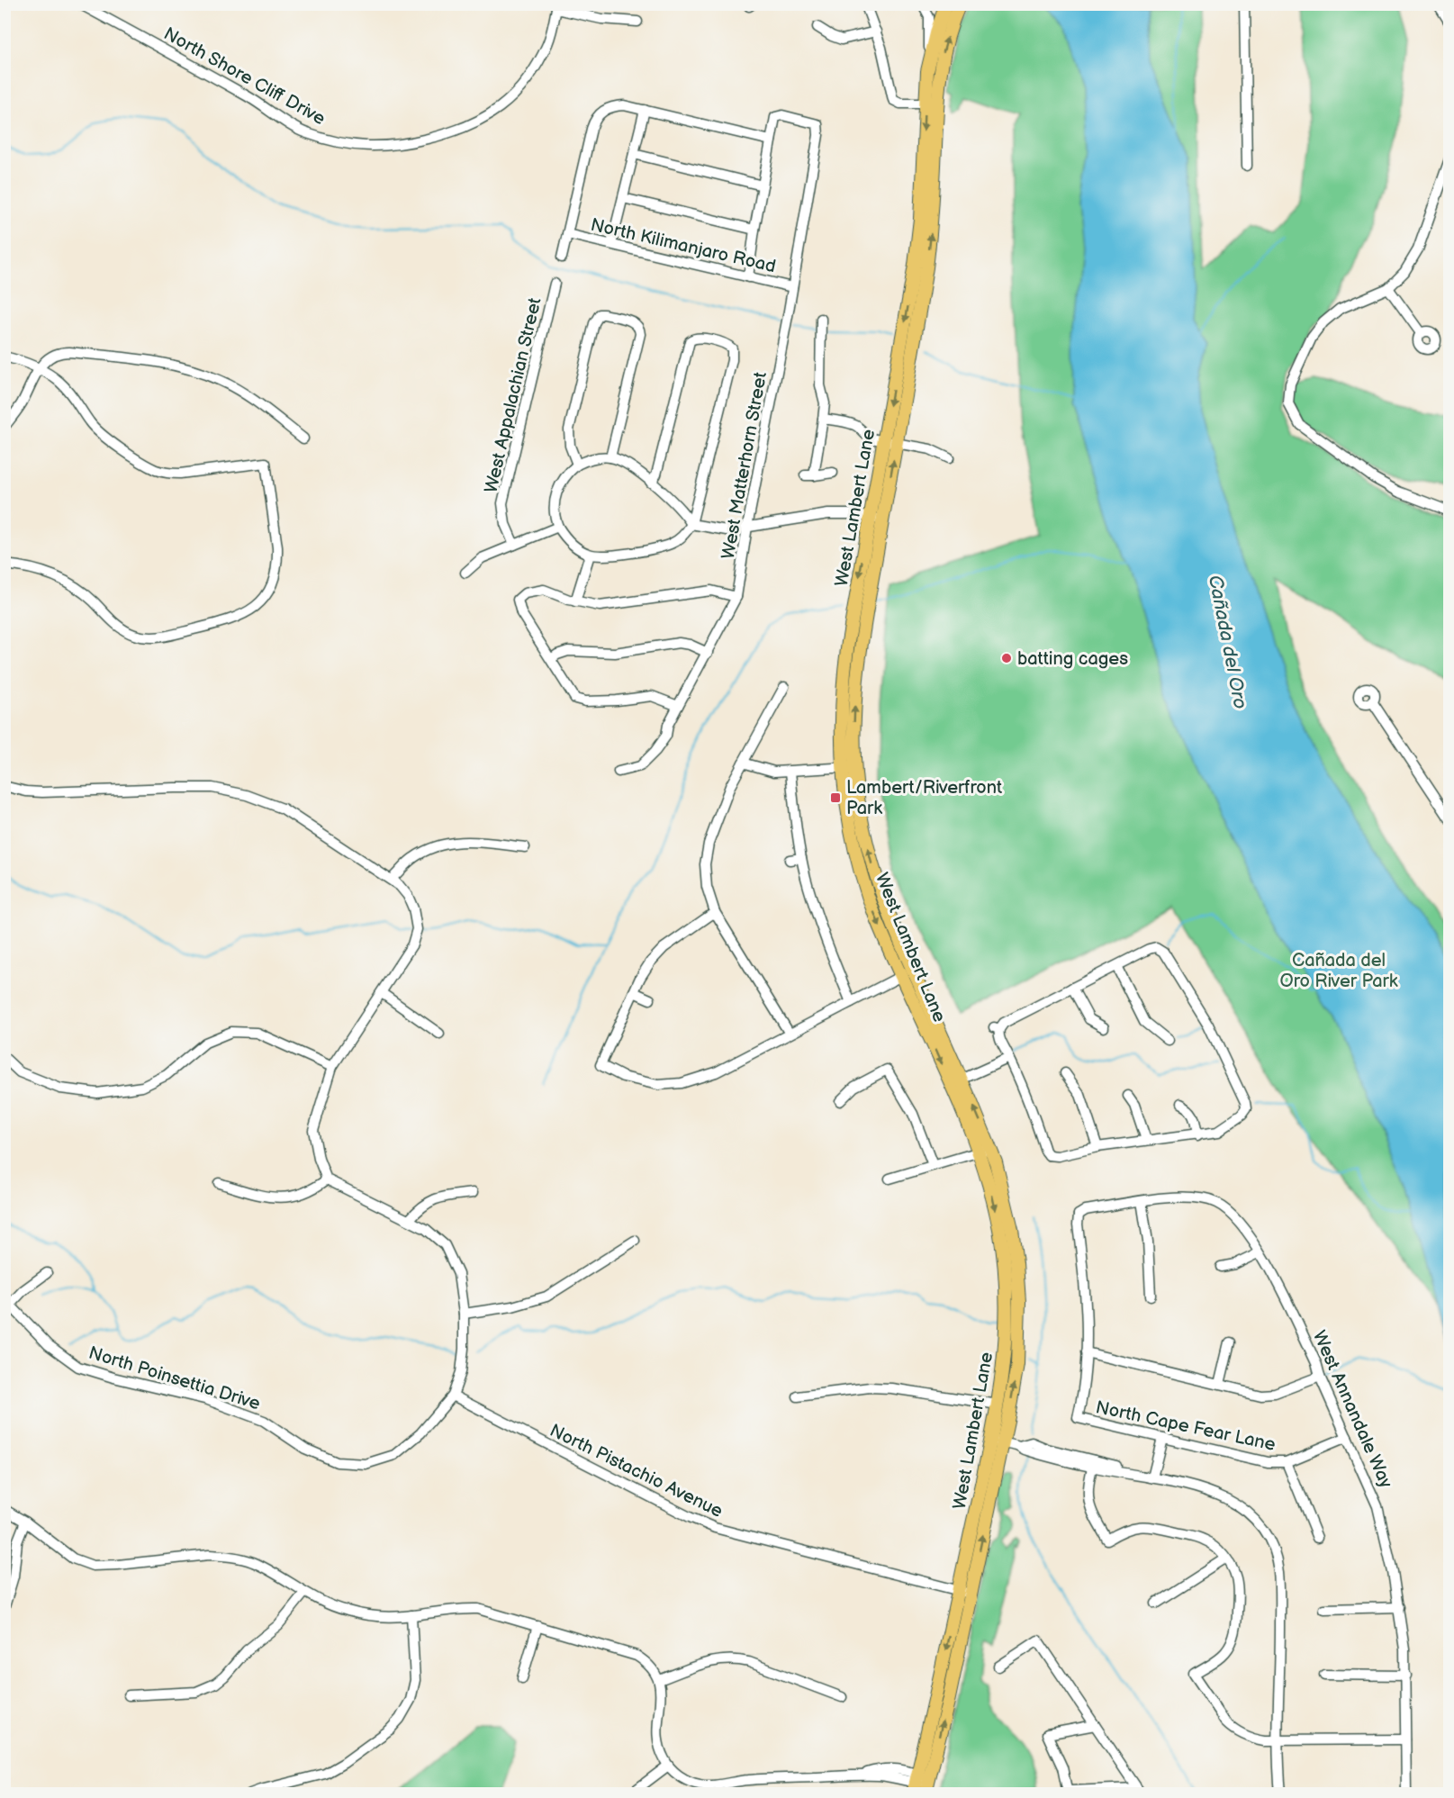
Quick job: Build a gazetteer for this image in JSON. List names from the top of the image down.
{
  "streets": {
    "main road": ["West Lambert Lane"],
    "street": [
      "North Shore Cliff Drive",
      "North Kilimanjaro Road",
      "West Appalachian Street",
      "West Matterhorn Street",
      "North Poinsettia Drive",
      "West Annandale Way",
      "North Cape Fear Lane",
      "North Pistachio Avenue"
    ]
  },
  "crossings": [
    ["North Kilimanjaro Road", "West Matterhorn Street"],
    ["West Lambert Lane", "North Pistachio Avenue"],
    ["North Poinsettia Drive", "North Pistachio Avenue"],
    ["West Annandale Way", "North Cape Fear Lane"]
  ],
  "water": ["Cañada del Oro"],
  "parks": ["Cañada del Oro River Park"],
  "places": {
    "other": ["batting cages"],
    "transit": ["Lambert/Riverfront Park"]
  }
}
